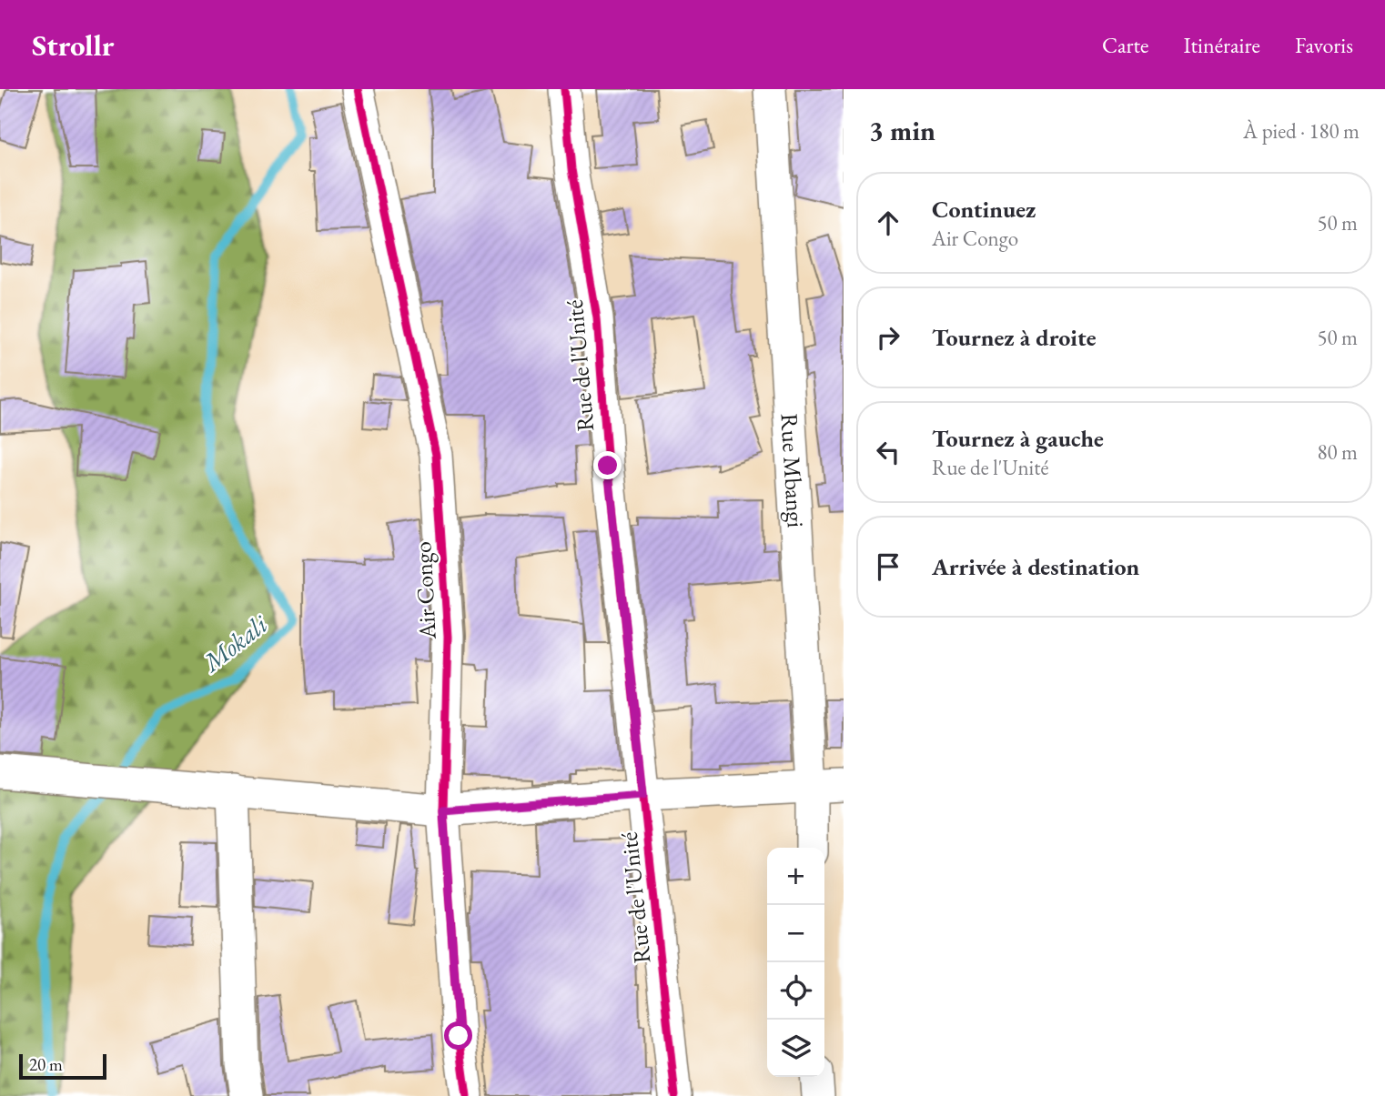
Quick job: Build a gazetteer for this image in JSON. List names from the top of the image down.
{
  "streets": {
    "street": ["Rue de l'Unité", "Rue Mbangi", "Air Congo"]
  },
  "water": ["Mokali"],
  "scale_bar": "20 m",
  "page": {
    "header": "Strollr",
    "nav": ["Carte", "Itinéraire", "Favoris"],
    "heading": ["3 min", "À pied · 180 m"],
    "list": [
      ["Continuez", "Air Congo", "50 m"],
      ["Tournez à droite", "50 m"],
      ["Tournez à gauche", "Rue de l'Unité", "80 m"],
      "Arrivée à destination"
    ],
    "map_buttons": ["+", "−"],
    "scale": "20 m"
  }
}
